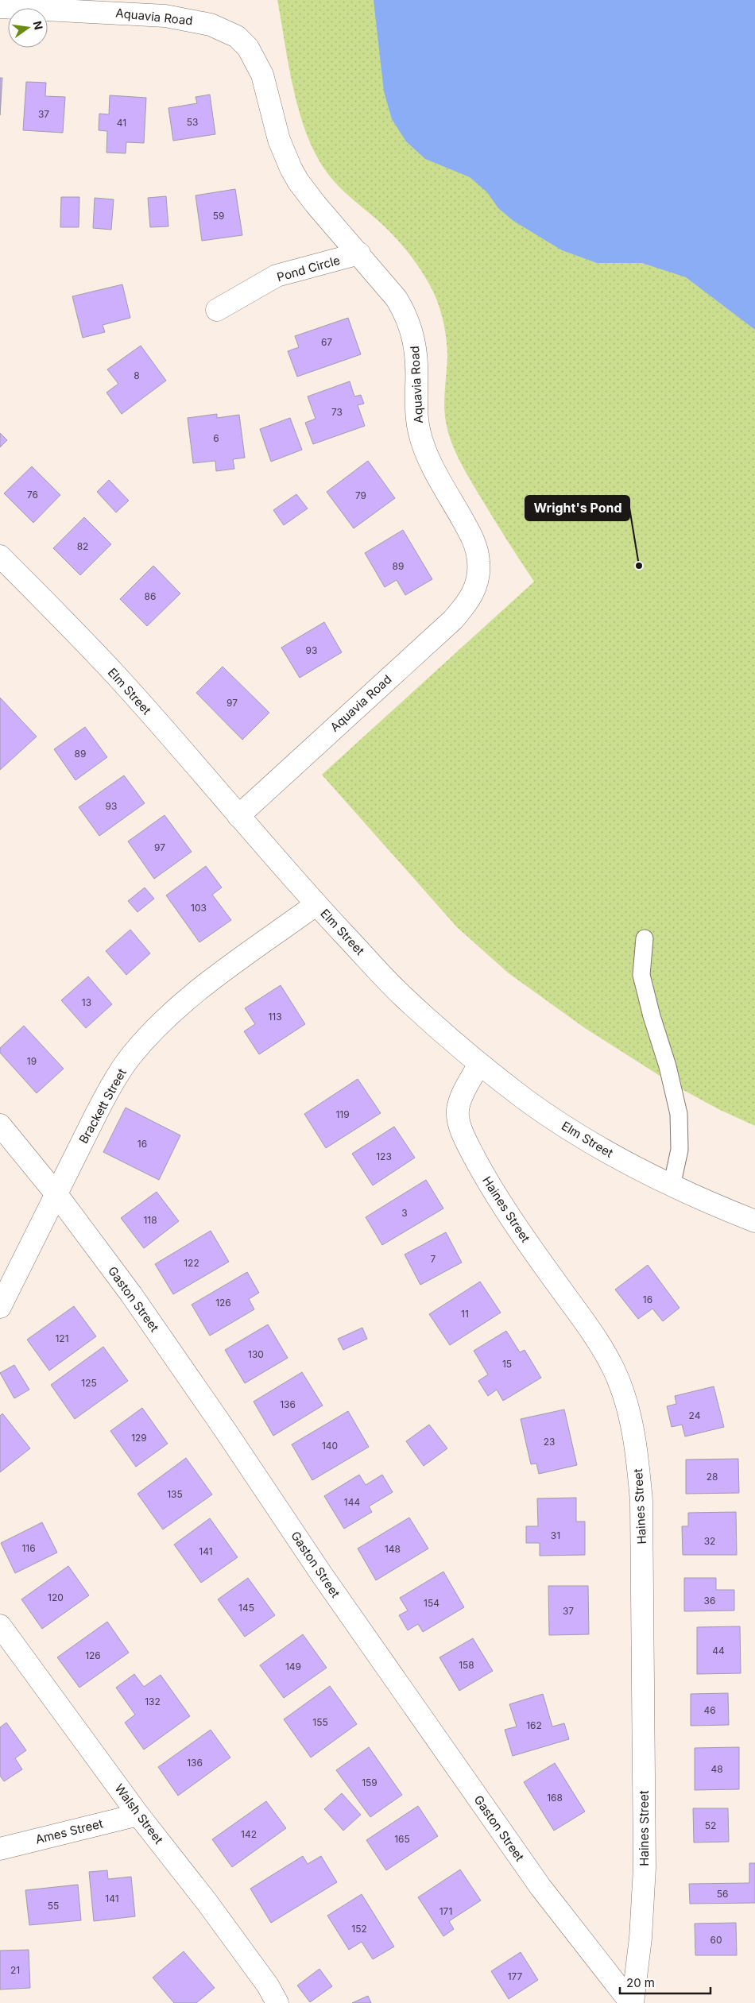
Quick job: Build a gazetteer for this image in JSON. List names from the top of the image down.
{
  "streets": {
    "street": [
      "Aquavia Road",
      "Pond Circle",
      "Elm Street",
      "Brackett Street",
      "Haines Street",
      "Gaston Street",
      "Walsh Street",
      "Ames Street"
    ]
  },
  "crossings": [
    ["Aquavia Road", "Pond Circle"],
    ["Aquavia Road", "Elm Street"],
    ["Elm Street", "Brackett Street"],
    ["Elm Street", "Haines Street"],
    ["Brackett Street", "Gaston Street"],
    ["Haines Street", "Gaston Street"],
    ["Walsh Street", "Ames Street"]
  ],
  "places": ["Wright's Pond"],
  "house_numbers": [
    "37",
    "53",
    "41",
    "59",
    "67",
    "8",
    "73",
    "6",
    "76",
    "79",
    "82",
    "89",
    "86",
    "93",
    "97",
    "89",
    "93",
    "97",
    "103",
    "13",
    "113",
    "19",
    "119",
    "16",
    "123",
    "3",
    "118",
    "7",
    "122",
    "16",
    "126",
    "11",
    "121",
    "130",
    "15",
    "125",
    "136",
    "24",
    "129",
    "23",
    "140",
    "28",
    "135",
    "144",
    "31",
    "32",
    "116",
    "148",
    "141",
    "120",
    "36",
    "154",
    "145",
    "37",
    "44",
    "126",
    "158",
    "149",
    "132",
    "46",
    "155",
    "162",
    "136",
    "48",
    "159",
    "168",
    "52",
    "142",
    "165",
    "56",
    "141",
    "55",
    "171",
    "152",
    "60",
    "21",
    "177"
  ],
  "scale_bar": "20 m",
  "north": "right"
}
